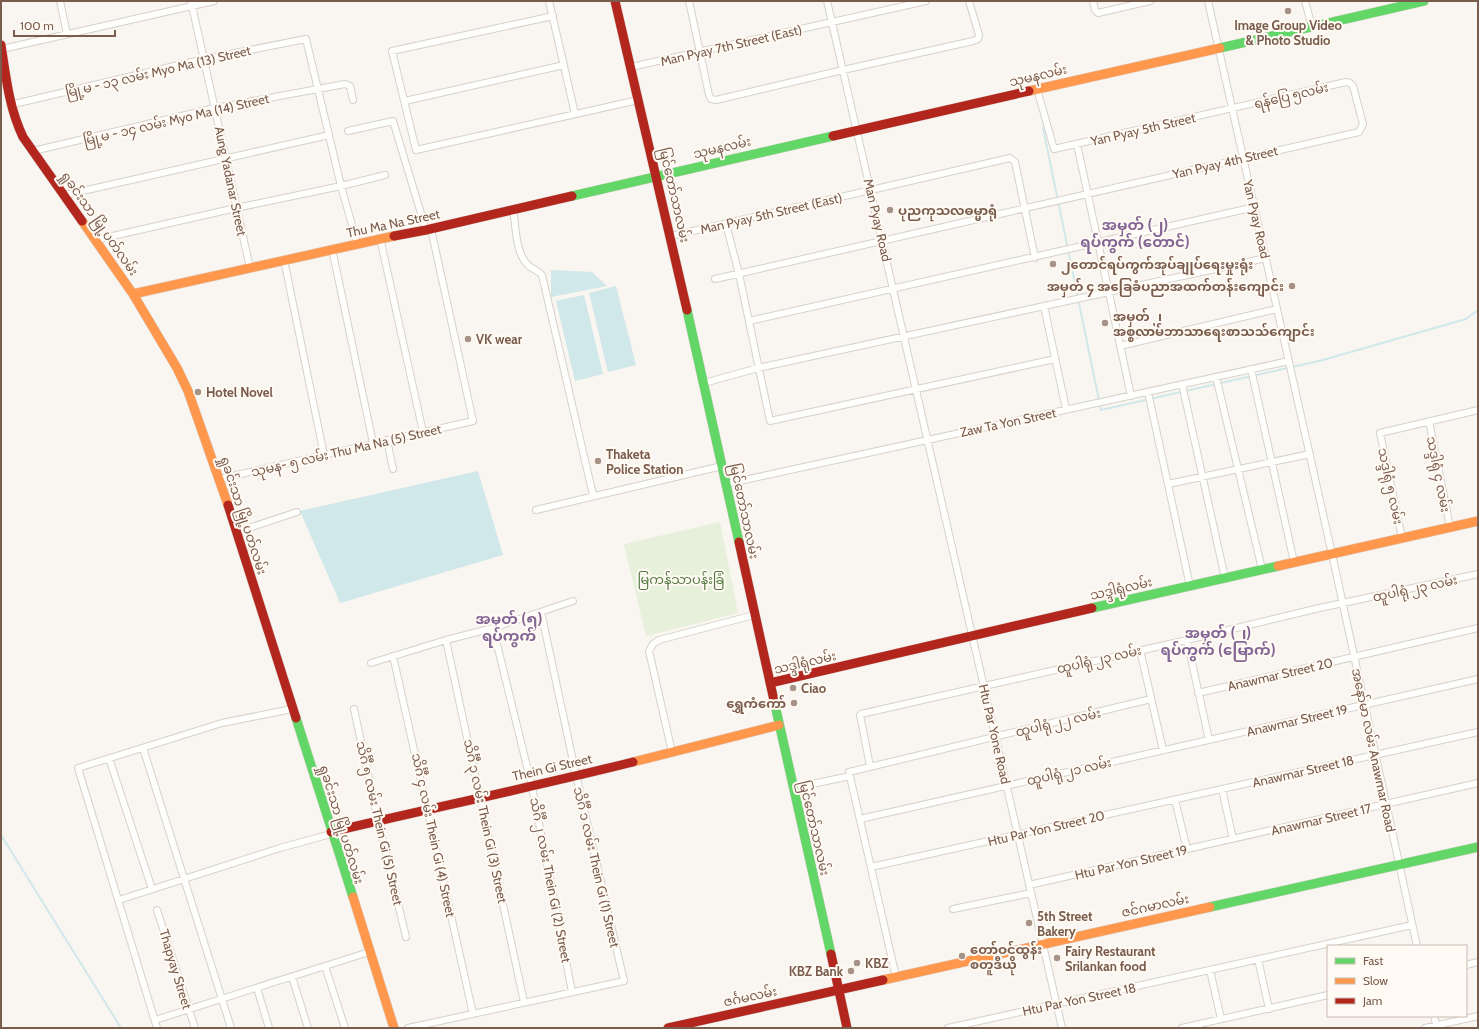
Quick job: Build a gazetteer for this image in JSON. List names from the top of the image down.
{
  "streets": {
    "street": [
      "Man Pyay 7th Street (East)",
      "မြို့မ - ၁၃ လမ်း Myo Ma (13) Street",
      "သုမနလမ်း",
      "ရန်ပြေ ၅လမ်း",
      "မြို့မ - ၁၄ လမ်း Myo Ma (14) Street",
      "Yan Pyay 5th Street",
      "Yan Pyay 4th Street",
      "Aung Yadanar Street",
      "မြင်တော်သာလမ်း",
      "Man Pyay 5th Street (East)",
      "Yan Pyay Road",
      "Man Pyay Road",
      "ရှုခင်းသာ မြို့ပတ်လမ်း",
      "Thu Ma Na Street",
      "Zaw Ta Yon Street",
      "သုမန- ၅ လမ်း Thu Ma Na (5) Street",
      "သဒ္ဒါရုံ ၄ လမ်း",
      "သဒ္ဒါရုံ ၅ လမ်း",
      "သဒ္ဒါရုံလမ်း",
      "ထူပါရုံ ၂၃ လမ်း",
      "Anawmar Street 20",
      "Anawmar Street 19",
      "ထူပါရုံ ၂၂ လမ်း",
      "Htu Par Yone Road",
      "အနော်မာ လမ်း Anawmar Road",
      "Thein Gi Street",
      "ထူပါရုံ ၂၁ လမ်း",
      "Anawmar Street 18",
      "Anawmar Street 17",
      "သိင်္ဂီ ၃ လမ်း Thein Gi (3) Street",
      "သိင်္ဂီ ၅ လမ်း Thein Gi (5) Street",
      "Htu Par Yon Street 20",
      "သိင်္ဂီ ၄ လမ်း Thein Gi (4) Street",
      "Htu Par Yon Street 19",
      "သိင်္ဂီ ၁ လမ်း Thein Gi (1) Street",
      "သိင်္ဂီ ၂ လမ်း Thein Gi (2) Street",
      "ဇင်ဂမာလမ်း",
      "Thapyay Street",
      "ဇင်္ဂမလမ်း",
      "Htu Par Yon Street 18"
    ]
  },
  "crossings": [
    ["Man Pyay 7th Street (East)", "မြင်တော်သာလမ်း"],
    ["Man Pyay 7th Street (East)", "Man Pyay Road"],
    ["မြို့မ - ၁၃ လမ်း Myo Ma (13) Street", "မြို့မ - ၁၄ လမ်း Myo Ma (14) Street"],
    ["မြို့မ - ၁၃ လမ်း Myo Ma (13) Street", "Aung Yadanar Street"],
    ["မြို့မ - ၁၃ လမ်း Myo Ma (13) Street", "ရှုခင်းသာ မြို့ပတ်လမ်း"],
    ["သုမနလမ်း", "Yan Pyay 5th Street"],
    ["သုမနလမ်း", "မြင်တော်သာလမ်း"],
    ["သုမနလမ်း", "Yan Pyay Road"],
    ["သုမနလမ်း", "Man Pyay Road"],
    ["သုမနလမ်း", "Thu Ma Na Street"],
    ["ရန်ပြေ ၅လမ်း", "Yan Pyay 5th Street"],
    ["ရန်ပြေ ၅လမ်း", "Yan Pyay 4th Street"],
    ["ရန်ပြေ ၅လမ်း", "Yan Pyay Road"],
    ["မြို့မ - ၁၄ လမ်း Myo Ma (14) Street", "Aung Yadanar Street"],
    ["မြို့မ - ၁၄ လမ်း Myo Ma (14) Street", "ရှုခင်းသာ မြို့ပတ်လမ်း"],
    ["Yan Pyay 5th Street", "Yan Pyay Road"],
    ["Yan Pyay 4th Street", "Man Pyay 5th Street (East)"],
    ["Yan Pyay 4th Street", "Yan Pyay Road"],
    ["Yan Pyay 4th Street", "Man Pyay Road"],
    ["Aung Yadanar Street", "Thu Ma Na Street"],
    ["မြင်တော်သာလမ်း", "Man Pyay 5th Street (East)"],
    ["မြင်တော်သာလမ်း", "Thu Ma Na Street"],
    ["မြင်တော်သာလမ်း", "Zaw Ta Yon Street"],
    ["မြင်တော်သာလမ်း", "သဒ္ဒါရုံလမ်း"],
    ["မြင်တော်သာလမ်း", "ထူပါရုံ ၂၂ လမ်း"],
    ["မြင်တော်သာလမ်း", "Thein Gi Street"],
    ["မြင်တော်သာလမ်း", "ဇင်ဂမာလမ်း"],
    ["မြင်တော်သာလမ်း", "ဇင်္ဂမလမ်း"],
    ["Man Pyay 5th Street (East)", "Man Pyay Road"],
    ["Yan Pyay Road", "Zaw Ta Yon Street"],
    ["Yan Pyay Road", "သဒ္ဒါရုံလမ်း"],
    ["Yan Pyay Road", "အနော်မာ လမ်း Anawmar Road"],
    ["Man Pyay Road", "Zaw Ta Yon Street"],
    ["Man Pyay Road", "Htu Par Yone Road"],
    ["ရှုခင်းသာ မြို့ပတ်လမ်း", "Thu Ma Na Street"],
    ["ရှုခင်းသာ မြို့ပတ်လမ်း", "သုမန- ၅ လမ်း Thu Ma Na (5) Street"],
    ["ရှုခင်းသာ မြို့ပတ်လမ်း", "Thein Gi Street"],
    ["Thu Ma Na Street", "သုမန- ၅ လမ်း Thu Ma Na (5) Street"],
    ["Zaw Ta Yon Street", "Htu Par Yone Road"],
    ["သဒ္ဒါရုံ ၄ လမ်း", "သဒ္ဒါရုံ ၅ လမ်း"],
    ["သဒ္ဒါရုံ ၄ လမ်း", "သဒ္ဒါရုံလမ်း"],
    ["သဒ္ဒါရုံ ၅ လမ်း", "သဒ္ဒါရုံလမ်း"],
    ["သဒ္ဒါရုံလမ်း", "Htu Par Yone Road"],
    ["သဒ္ဒါရုံလမ်း", "အနော်မာ လမ်း Anawmar Road"],
    ["ထူပါရုံ ၂၃ လမ်း", "ထူပါရုံ ၂၂ လမ်း"],
    ["ထူပါရုံ ၂၃ လမ်း", "Htu Par Yone Road"],
    ["ထူပါရုံ ၂၃ လမ်း", "အနော်မာ လမ်း Anawmar Road"],
    ["Anawmar Street 20", "အနော်မာ လမ်း Anawmar Road"],
    ["Anawmar Street 19", "အနော်မာ လမ်း Anawmar Road"],
    ["Anawmar Street 19", "ထူပါရုံ ၂၁ လမ်း"],
    ["ထူပါရုံ ၂၂ လမ်း", "Htu Par Yone Road"],
    ["Htu Par Yone Road", "ထူပါရုံ ၂၁ လမ်း"],
    ["Htu Par Yone Road", "Htu Par Yon Street 20"],
    ["Htu Par Yone Road", "Htu Par Yon Street 19"],
    ["Htu Par Yone Road", "ဇင်ဂမာလမ်း"],
    ["Htu Par Yone Road", "Htu Par Yon Street 18"],
    ["အနော်မာ လမ်း Anawmar Road", "Anawmar Street 18"],
    ["အနော်မာ လမ်း Anawmar Road", "Anawmar Street 17"],
    ["အနော်မာ လမ်း Anawmar Road", "ဇင်ဂမာလမ်း"],
    ["အနော်မာ လမ်း Anawmar Road", "Htu Par Yon Street 18"],
    ["Thein Gi Street", "သိင်္ဂီ ၃ လမ်း Thein Gi (3) Street"],
    ["Thein Gi Street", "သိင်္ဂီ ၅ လမ်း Thein Gi (5) Street"],
    ["Thein Gi Street", "သိင်္ဂီ ၄ လမ်း Thein Gi (4) Street"],
    ["Thein Gi Street", "သိင်္ဂီ ၁ လမ်း Thein Gi (1) Street"],
    ["Thein Gi Street", "သိင်္ဂီ ၂ လမ်း Thein Gi (2) Street"],
    ["Anawmar Street 18", "Htu Par Yon Street 20"],
    ["Anawmar Street 17", "Htu Par Yon Street 19"],
    ["သိင်္ဂီ ၁ လမ်း Thein Gi (1) Street", "သိင်္ဂီ ၂ လမ်း Thein Gi (2) Street"],
    ["ဇင်ဂမာလမ်း", "ဇင်္ဂမလမ်း"]
  ],
  "districts": ["အမှတ် (၂) ရပ်ကွက် (တောင်)", "အမှတ် (၅) ရပ်ကွက်", "အမှတ် (၂) ရပ်ကွက် (မြောက်)"],
  "parks": ["မြကန်သာပန်းခြံ"],
  "places": [
    "Image Group Video & Photo Studio",
    "ပုညကုသလဓမ္မာရုံ",
    "၂တောင်ရပ်ကွက်အုပ်ချုပ်ရေးမှုးရုံး",
    "အမှတ် ၄ အခြေခံပညာအထက်တန်းကျောင်း",
    "အမှတ် ၂ အစ္စလာမ်ဘာသာရေးစာသသ်ကျောင်း",
    "VK wear",
    "Hotel Novel",
    "Thaketa Police Station",
    "Ciao",
    "ရွှေကံကော်",
    "5th Street Bakery",
    "တော်ဝင်ထွန်း စတူဒီယို",
    "Fairy Restaurant Srilankan food",
    "KBZ",
    "KBZ Bank"
  ],
  "legend": ["Fast", "Slow", "Jam"],
  "scale_bar": "100 m"
}
